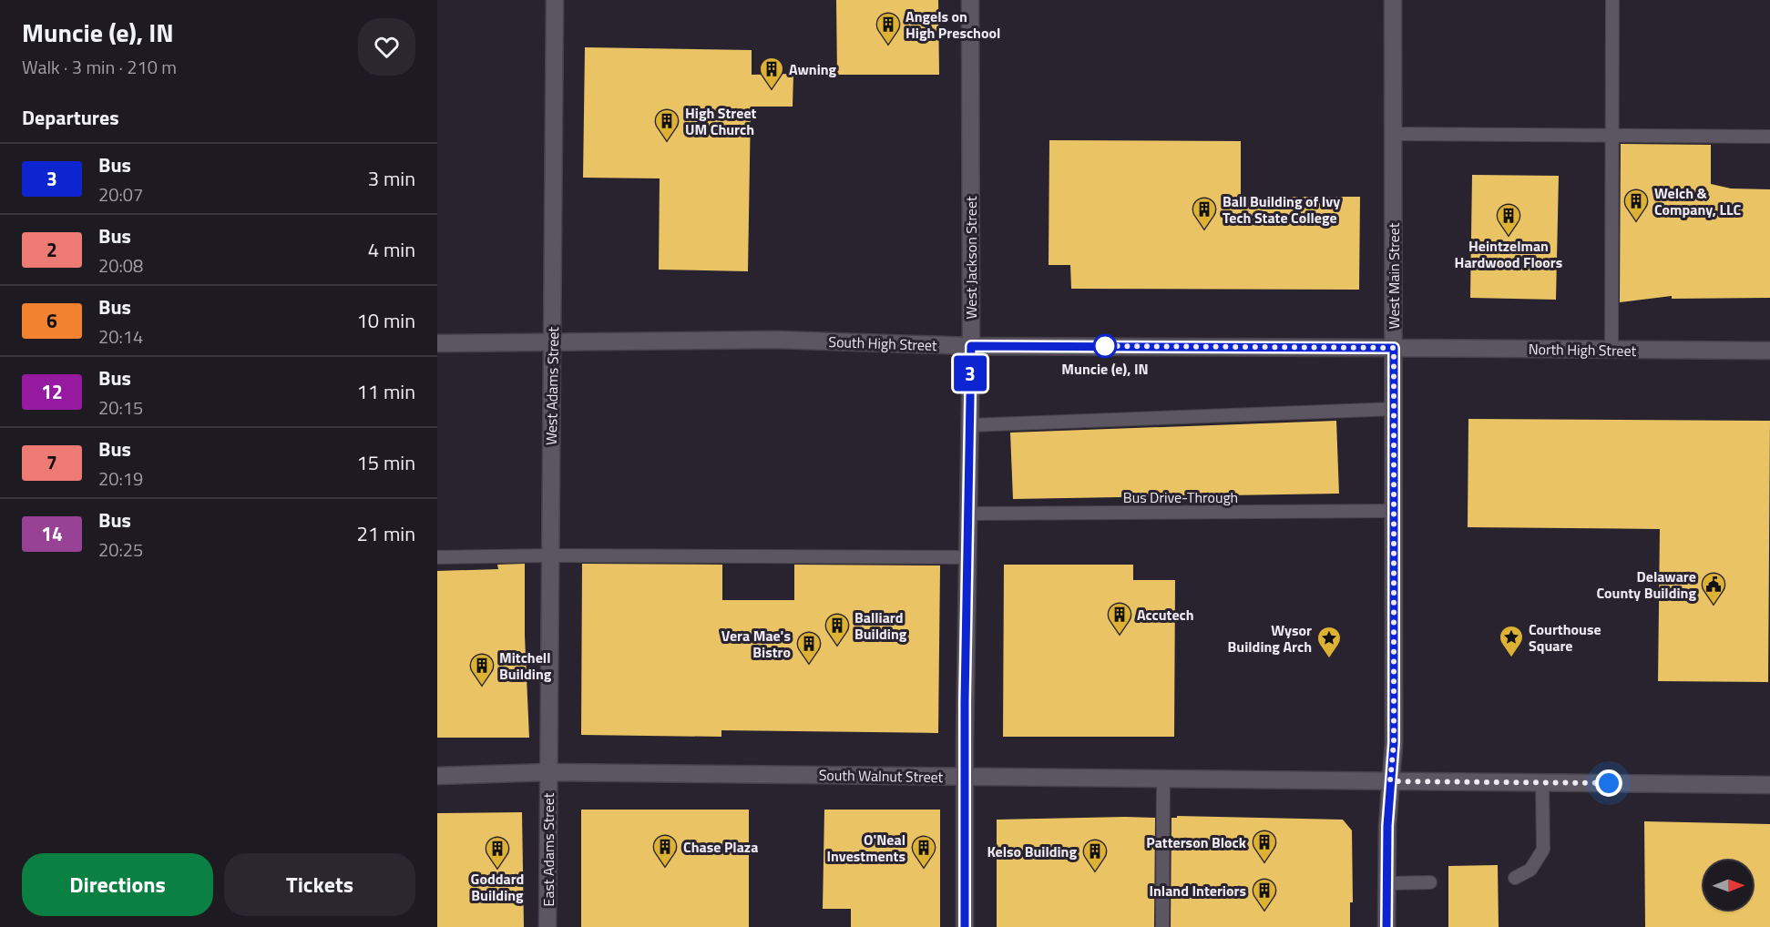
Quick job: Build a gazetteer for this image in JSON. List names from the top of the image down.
{
  "streets": {
    "main road": [
      "West Jackson Street",
      "West Main Street",
      "South High Street",
      "North High Street",
      "West Adams Street",
      "South Walnut Street",
      "East Adams Street"
    ],
    "lane": ["Bus Drive-Through"]
  },
  "crossings": [
    ["West Jackson Street", "South High Street"],
    ["West Jackson Street", "Bus Drive-Through"],
    ["West Jackson Street", "South Walnut Street"],
    ["West Main Street", "South High Street"],
    ["West Main Street", "North High Street"],
    ["West Main Street", "Bus Drive-Through"],
    ["West Main Street", "South Walnut Street"],
    ["South High Street", "North High Street"],
    ["South High Street", "West Adams Street"],
    ["West Adams Street", "South Walnut Street"],
    ["West Adams Street", "East Adams Street"],
    ["South Walnut Street", "East Adams Street"]
  ],
  "places": {
    "building": [
      "Angels on High Preschool",
      "Awning",
      "High Street UM Church",
      "Welch & Company, LLC",
      "Ball Building of Ivy Tech State College",
      "Heintzelman Hardwood Floors",
      "Accutech",
      "Balliard Building",
      "Vera Mae's Bistro",
      "Mitchell Building",
      "Patterson Block",
      "Chase Plaza",
      "O'Neal Investments",
      "Goddard Building",
      "Kelso Building",
      "Inland Interiors"
    ],
    "other": ["Muncie (e), IN"],
    "public building": ["Delaware County Building"],
    "place": ["Courthouse Square", "Wysor Building Arch"]
  },
  "lines": ["bus line 3"],
  "north": "right",
  "page": {
    "heading": [
      ["Muncie (e), IN", "Walk · 3 min · 210 m"],
      "Departures"
    ],
    "on_map": "3",
    "list": [
      {
        "mark": "3",
        "name": "Bus",
        "note": "20:07",
        "value": "3 min"
      },
      {
        "mark": "2",
        "name": "Bus",
        "note": "20:08",
        "value": "4 min"
      },
      {
        "mark": "6",
        "name": "Bus",
        "note": "20:14",
        "value": "10 min"
      },
      {
        "mark": "12",
        "name": "Bus",
        "note": "20:15",
        "value": "11 min"
      },
      {
        "mark": "7",
        "name": "Bus",
        "note": "20:19",
        "value": "15 min"
      },
      {
        "mark": "14",
        "name": "Bus",
        "note": "20:25",
        "value": "21 min"
      }
    ],
    "buttons": ["Directions", "Tickets"]
  }
}
